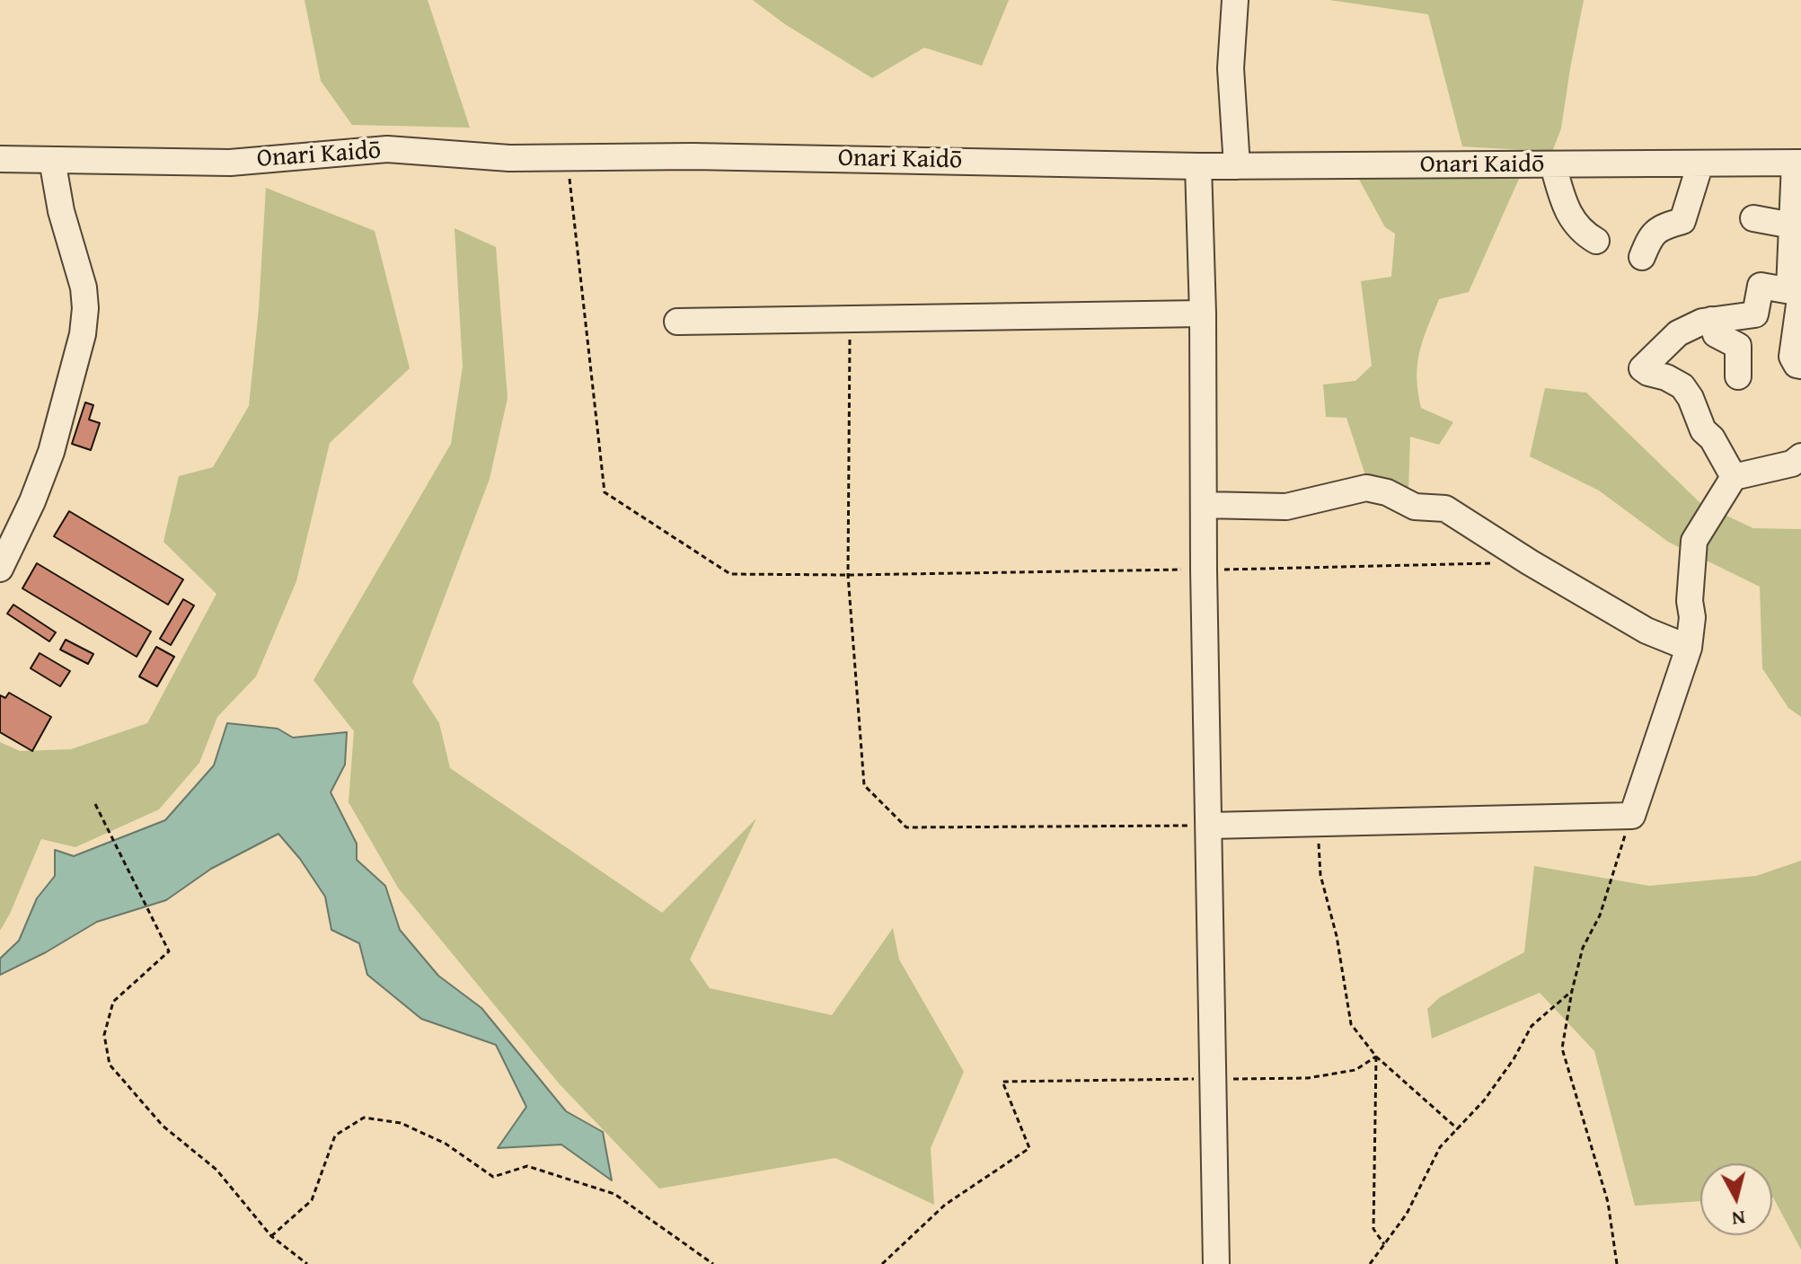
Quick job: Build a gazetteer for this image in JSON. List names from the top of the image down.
{
  "streets": {
    "street": ["Onari Kaidō"]
  },
  "north": "bottom"
}
